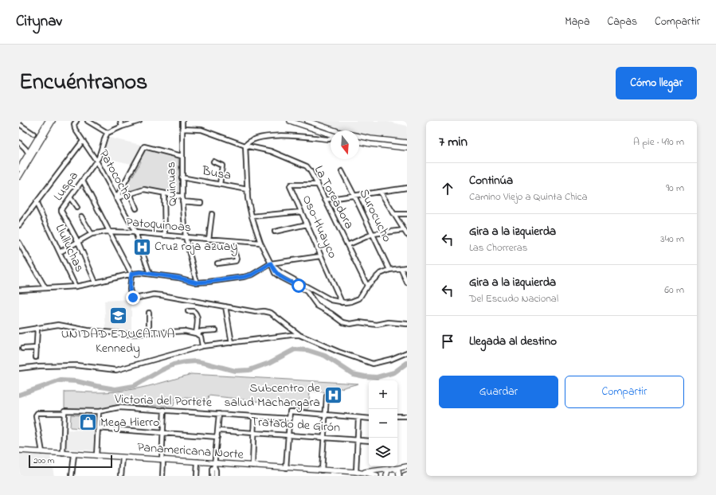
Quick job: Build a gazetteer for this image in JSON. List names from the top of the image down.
{
  "streets": {
    "main road": ["Panamericana Norte"],
    "street": [
      "Busa",
      "Patococha",
      "Quinuas",
      "Luspa",
      "La Toreadora",
      "Surocucho",
      "Patoquinoas",
      "Oso-Huayco",
      "Llulluchas",
      "Victoria del Portete",
      "Tratado de Girón"
    ]
  },
  "crossings": [
    ["Busa", "Quinuas"],
    ["Patococha", "Luspa"],
    ["Patococha", "Patoquinoas"],
    ["Quinuas", "La Toreadora"],
    ["Quinuas", "Patoquinoas"],
    ["Luspa", "Patoquinoas"],
    ["La Toreadora", "Oso-Huayco"],
    ["Patoquinoas", "Llulluchas"],
    ["Victoria del Portete", "Panamericana Norte"]
  ],
  "places": {
    "hospital": ["Cruz roja azuay", "Subcentro de salud Machangara"],
    "school or university": ["UNIDAD EDUCATIVA Kennedy"],
    "shop": ["Mega Hierro"]
  },
  "scale_bar": "200 m",
  "north": "bottom",
  "page": {
    "header": "Citynav",
    "nav": ["Mapa", "Capas", "Compartir"],
    "title": "Encuéntranos",
    "buttons": [
      "Cómo llegar",
      ["Guardar", "Compartir"]
    ],
    "heading": ["7 min", "A pie · 490 m"],
    "list": [
      ["Continúa", "Camino Viejo a Quinta Chica", "90 m"],
      ["Gira a la izquierda", "Las Chorreras", "340 m"],
      ["Gira a la izquierda", "Del Escudo Nacional", "60 m"],
      "Llegada al destino"
    ],
    "map_buttons": ["+", "−"],
    "scale": "200 m"
  }
}
